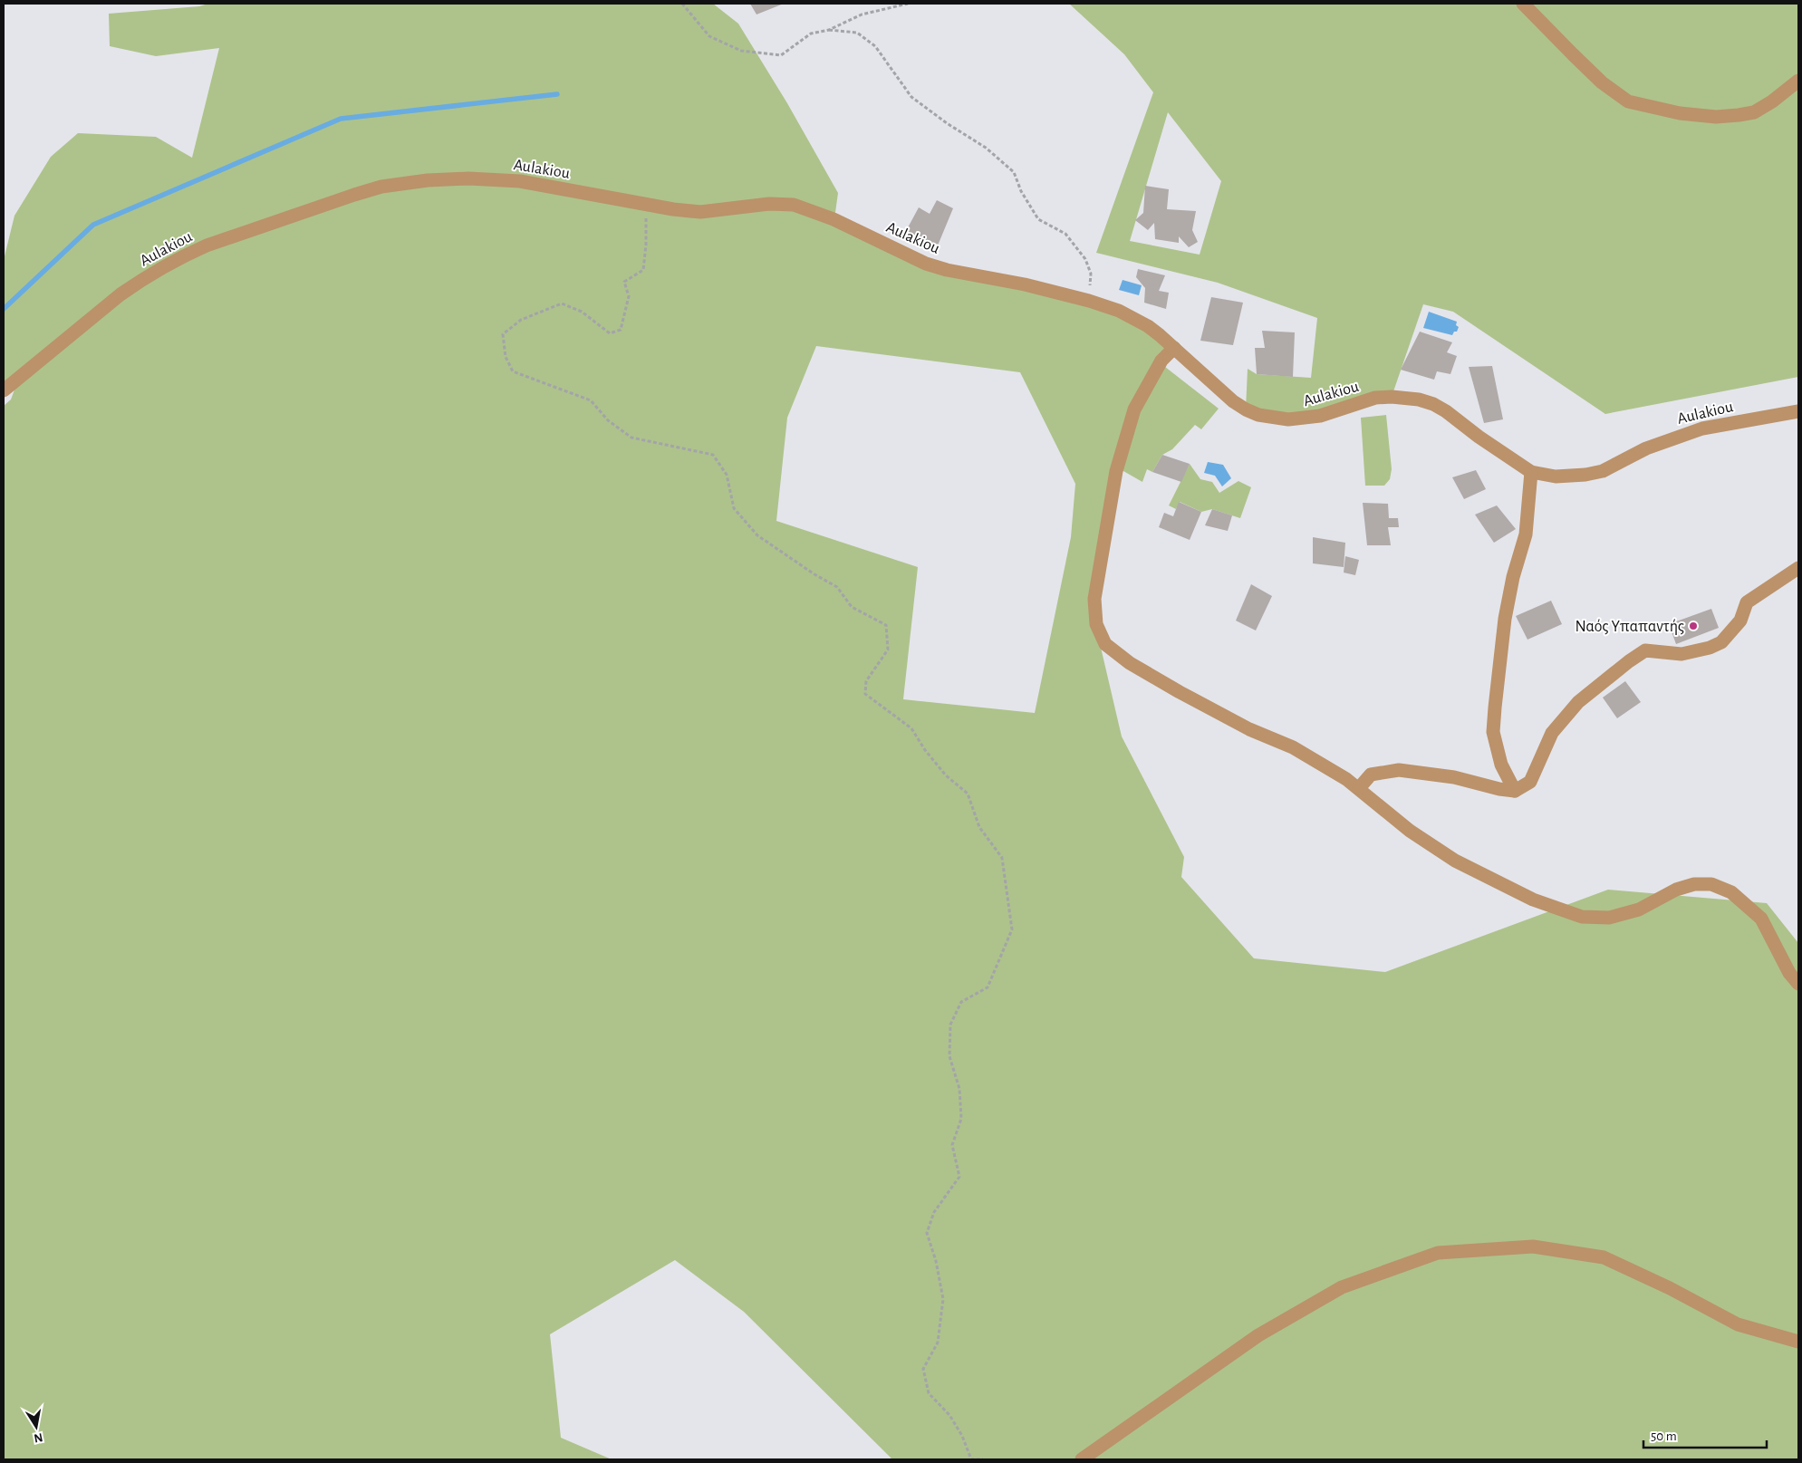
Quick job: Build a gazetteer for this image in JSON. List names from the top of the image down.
{
  "streets": {
    "street": ["Aulakiou"]
  },
  "places": ["Ναός Υπαπαντής"],
  "scale_bar": "50 m",
  "north": "bottom"
}
